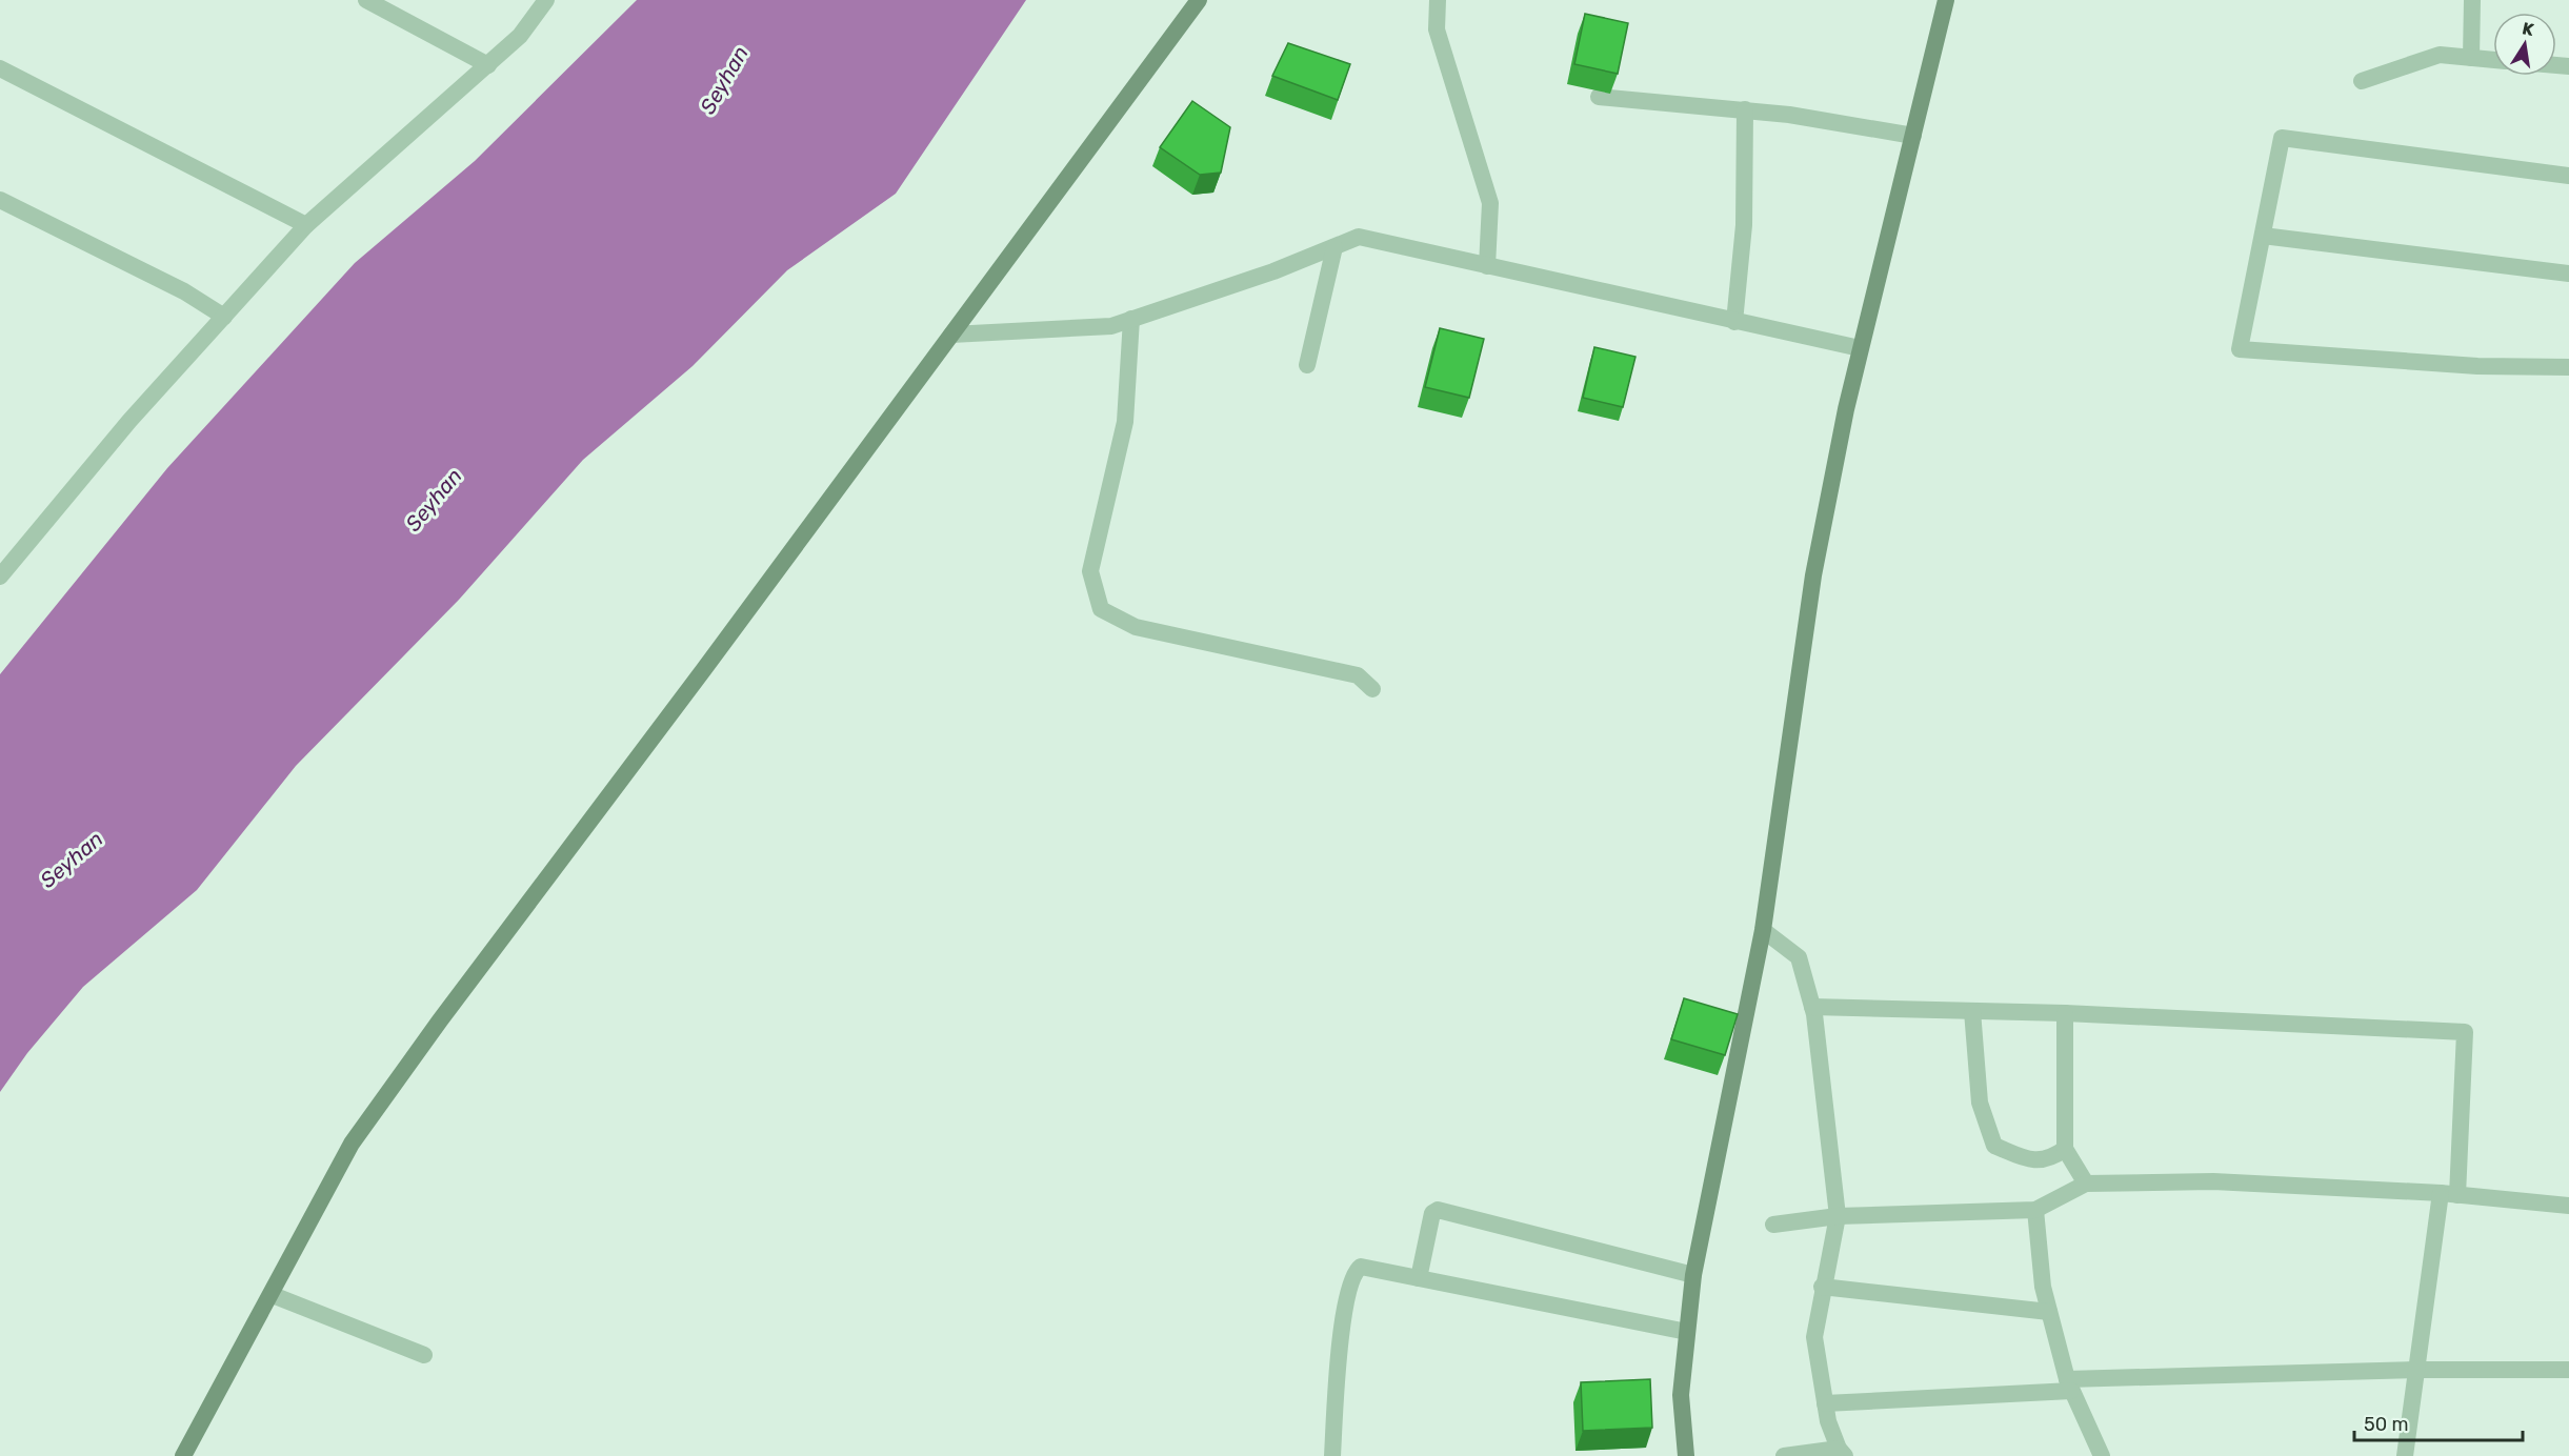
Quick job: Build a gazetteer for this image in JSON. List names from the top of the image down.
{
  "water": ["Seyhan"],
  "scale_bar": "50 m",
  "north": "top"
}
